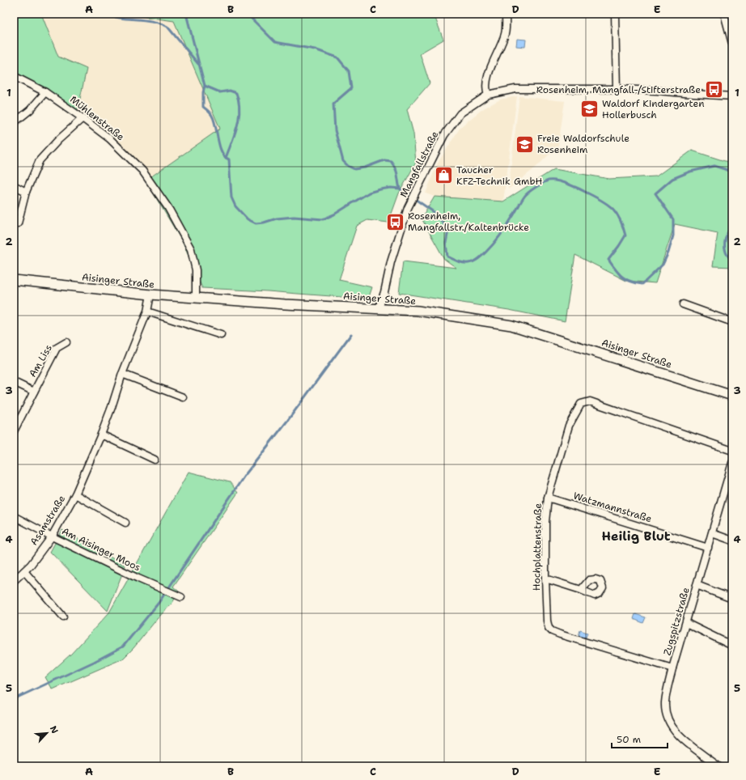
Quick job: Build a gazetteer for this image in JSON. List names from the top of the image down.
{
  "streets": {
    "main road": ["Aisinger Straße"],
    "street": [
      "Mühlenstraße",
      "Mangfallstraße",
      "Am Liss",
      "Watzmannstraße",
      "Asamstraße",
      "Hochplattenstraße",
      "Am Aisinger Moos",
      "Zugspitzstraße"
    ]
  },
  "crossings": [
    ["Mühlenstraße", "Aisinger Straße"],
    ["Mangfallstraße", "Aisinger Straße"],
    ["Aisinger Straße", "Asamstraße"],
    ["Watzmannstraße", "Hochplattenstraße"],
    ["Watzmannstraße", "Zugspitzstraße"],
    ["Asamstraße", "Am Aisinger Moos"],
    ["Hochplattenstraße", "Zugspitzstraße"]
  ],
  "districts": ["Heilig Blut"],
  "places": {
    "bus stop": ["Rosenheim, Mangfall-/Stifterstraße", "Rosenheim, Mangfallstr./Kaltenbrücke"],
    "school or university": ["Waldorf Kindergarten Hollerbusch", "Freie Waldorfschule Rosenheim"],
    "shop": ["Taucher KFZ-Technik GmbH"]
  },
  "scale_bar": "50 m",
  "north": "top right",
  "grid": {
    "columns": [
      "A",
      "B",
      "C",
      "D",
      "E"
    ],
    "rows": [
      "1",
      "2",
      "3",
      "4",
      "5"
    ]
  }
}
